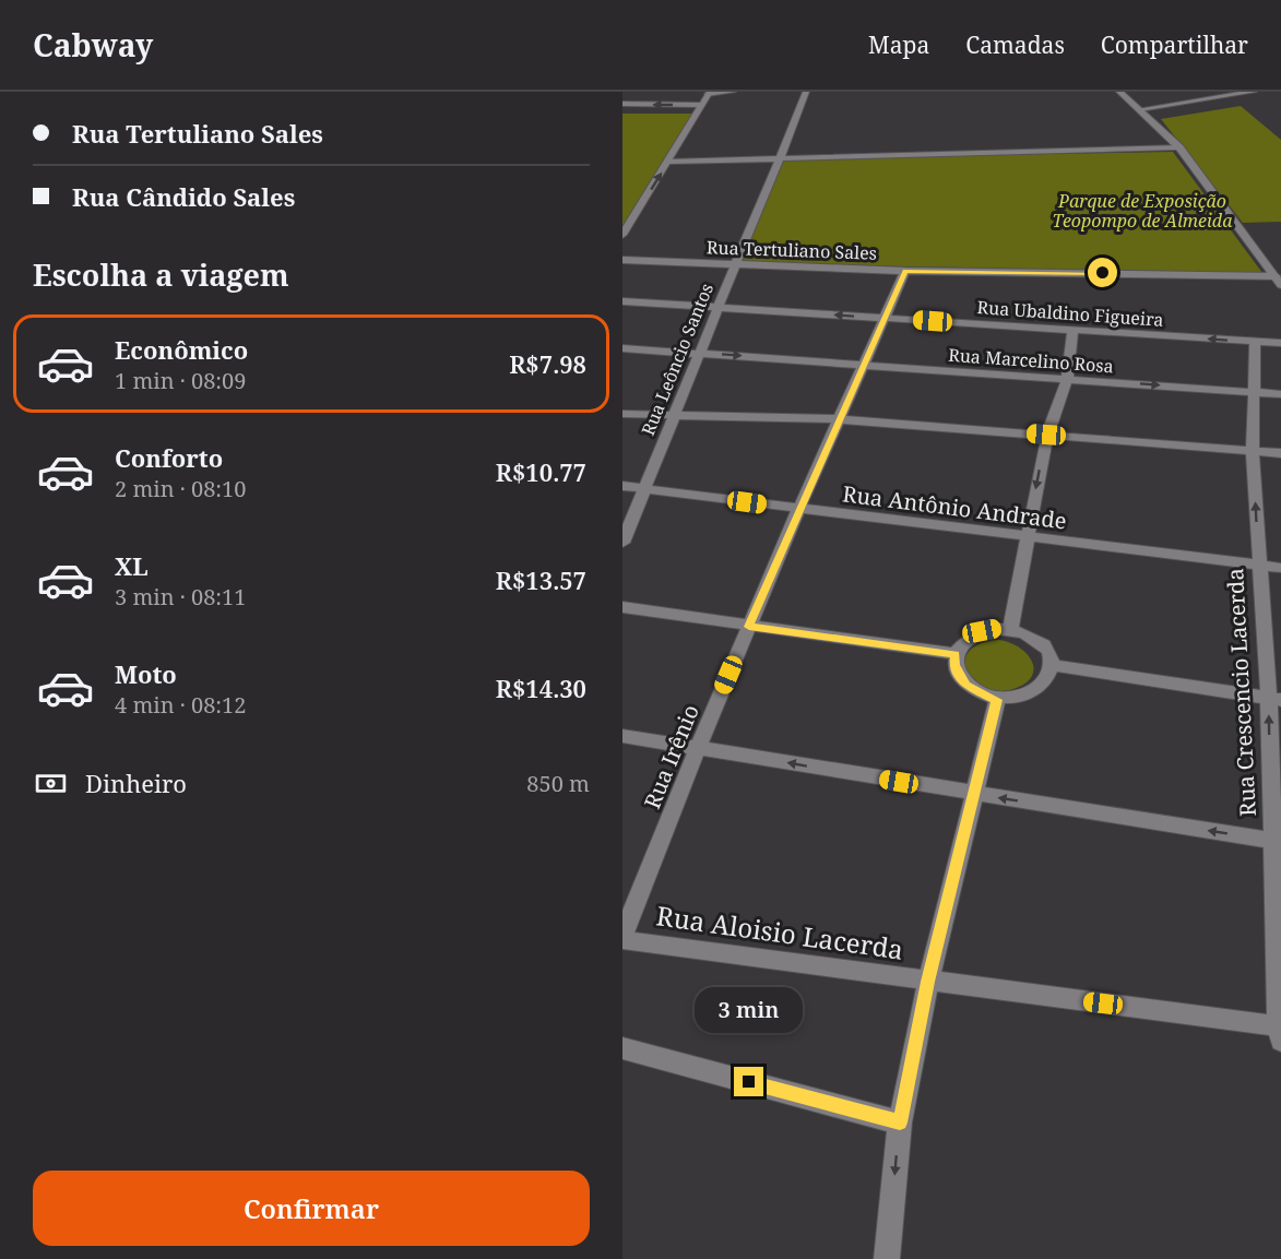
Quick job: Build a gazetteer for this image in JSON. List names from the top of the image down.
{
  "streets": {
    "street": [
      "Rua Tertuliano Sales",
      "Rua Ubaldino Figueira",
      "Rua Leôncio Santos",
      "Rua Marcelino Rosa",
      "Rua Antônio Andrade",
      "Rua Crescencio Lacerda",
      "Rua Irênio",
      "Rua Aloisio Lacerda"
    ]
  },
  "crossings": [
    ["Rua Tertuliano Sales", "Rua Leôncio Santos"],
    ["Rua Tertuliano Sales", "Rua Irênio"],
    ["Rua Ubaldino Figueira", "Rua Leôncio Santos"],
    ["Rua Ubaldino Figueira", "Rua Crescencio Lacerda"],
    ["Rua Ubaldino Figueira", "Rua Irênio"],
    ["Rua Leôncio Santos", "Rua Marcelino Rosa"],
    ["Rua Leôncio Santos", "Rua Antônio Andrade"],
    ["Rua Marcelino Rosa", "Rua Crescencio Lacerda"],
    ["Rua Marcelino Rosa", "Rua Irênio"],
    ["Rua Antônio Andrade", "Rua Crescencio Lacerda"],
    ["Rua Antônio Andrade", "Rua Irênio"],
    ["Rua Crescencio Lacerda", "Rua Aloisio Lacerda"],
    ["Rua Irênio", "Rua Aloisio Lacerda"]
  ],
  "one_way": ["Rua Crescencio Lacerda"],
  "parks": ["Parque de Exposição Teopompo de Almeida"],
  "page": {
    "header": "Cabway",
    "nav": ["Mapa", "Camadas", "Compartilhar"],
    "banner": ["Rua Tertuliano Sales", "Rua Cândido Sales"],
    "heading": "Escolha a viagem",
    "list": [
      {
        "name": "Econômico",
        "note": "1 min · 08:09",
        "value": "R$7.98"
      },
      {
        "name": "Conforto",
        "note": "2 min · 08:10",
        "value": "R$10.77"
      },
      {
        "name": "XL",
        "note": "3 min · 08:11",
        "value": "R$13.57"
      },
      {
        "name": "Moto",
        "note": "4 min · 08:12",
        "value": "R$14.30"
      }
    ],
    "pay": ["Dinheiro", "850 m"],
    "bubble": "3 min",
    "buttons": "Confirmar"
  }
}
